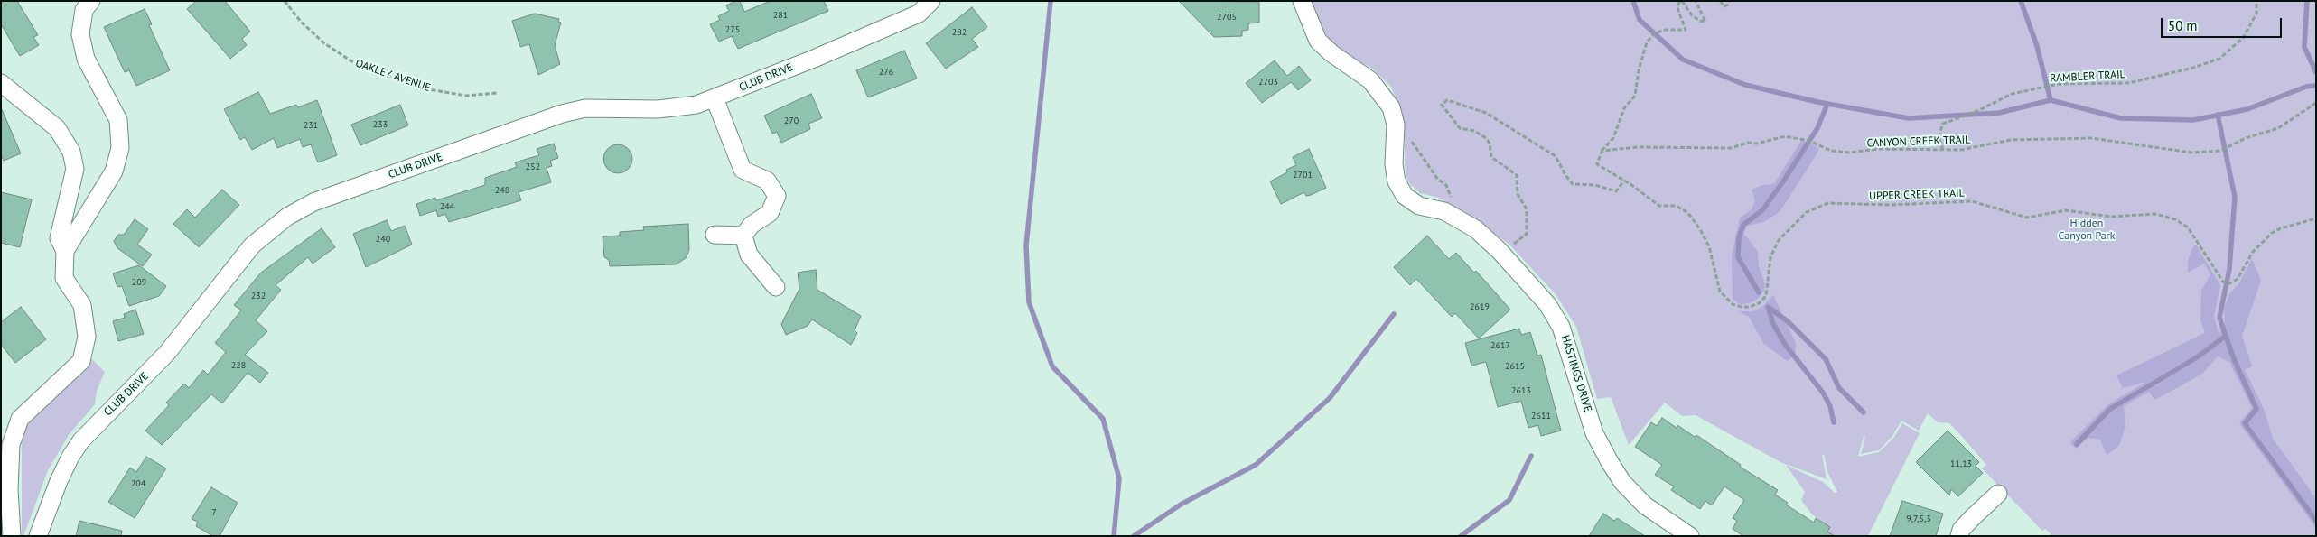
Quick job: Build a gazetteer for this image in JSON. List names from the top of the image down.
{
  "streets": {
    "street": ["CLUB DRIVE", "HASTINGS DRIVE"],
    "path": [
      "OAKLEY AVENUE",
      "RAMBLER TRAIL",
      "CANYON CREEK TRAIL",
      "UPPER CREEK TRAIL"
    ]
  },
  "crossings": [
    ["RAMBLER TRAIL", "CANYON CREEK TRAIL"]
  ],
  "parks": ["Hidden Canyon Park"],
  "house_numbers": [
    "281",
    "2705",
    "275",
    "282",
    "276",
    "2703",
    "270",
    "233",
    "231",
    "252",
    "2701",
    "248",
    "244",
    "240",
    "209",
    "232",
    "2619",
    "2617",
    "228",
    "2615",
    "2613",
    "2611",
    "11,13",
    "204",
    "7",
    "9,7,5,3"
  ],
  "scale_bar": "50 m"
}
